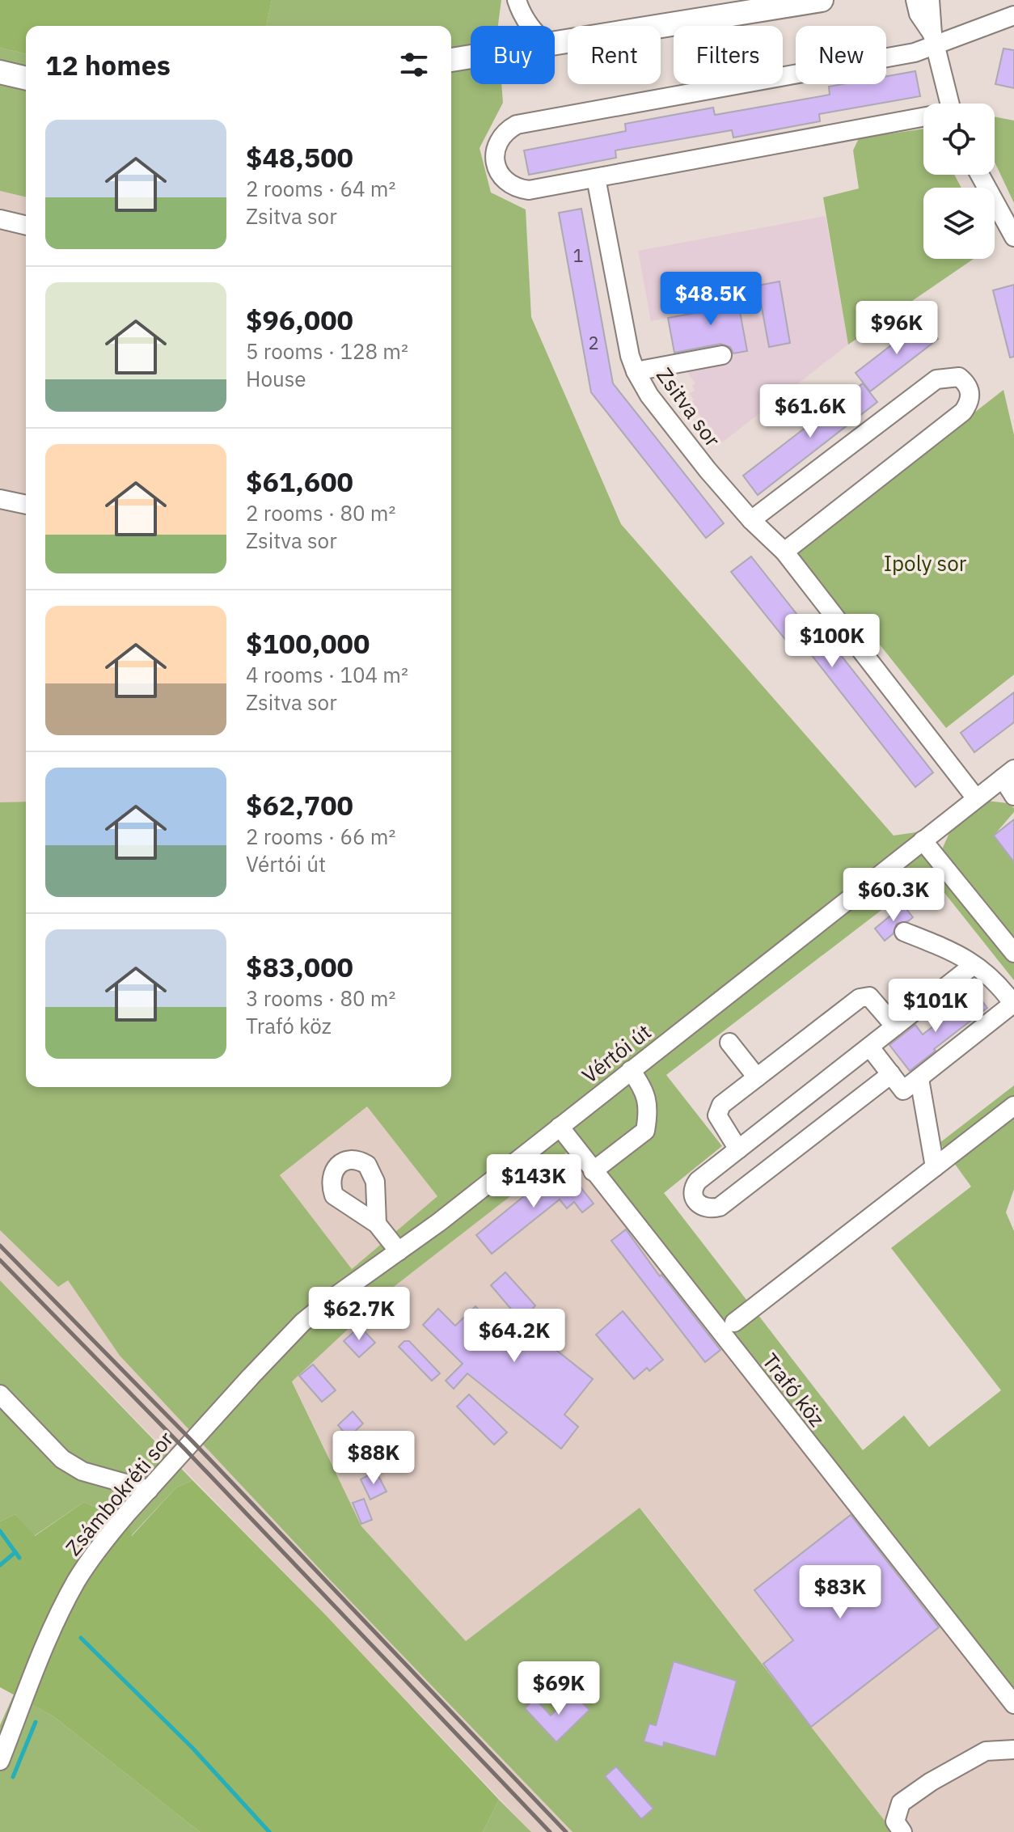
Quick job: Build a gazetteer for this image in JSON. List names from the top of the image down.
{
  "streets": {
    "street": [
      "Zsitva sor",
      "Vértói út",
      "Trafó köz",
      "Zsámbokréti sor"
    ]
  },
  "crossings": [
    ["Zsitva sor", "Vértói út"],
    ["Vértói út", "Trafó köz"],
    ["Vértói út", "Zsámbokréti sor"]
  ],
  "parks": ["Ipoly sor"],
  "house_numbers": ["1", "2"],
  "page": {
    "chip": [
      "Buy",
      "Rent",
      "Filters",
      "New"
    ],
    "heading": "12 homes",
    "list": [
      {
        "name": "$48,500",
        "note": "2 rooms · 64 m² · Zsitva sor"
      },
      {
        "name": "$96,000",
        "note": "5 rooms · 128 m² · House"
      },
      {
        "name": "$61,600",
        "note": "2 rooms · 80 m² · Zsitva sor"
      },
      {
        "name": "$100,000",
        "note": "4 rooms · 104 m² · Zsitva sor"
      },
      {
        "name": "$62,700",
        "note": "2 rooms · 66 m² · Vértói út"
      },
      {
        "name": "$83,000",
        "note": "3 rooms · 80 m² · Trafó köz"
      }
    ],
    "price": [
      "$48.5K",
      "$96K",
      "$61.6K",
      "$100K",
      "$60.3K",
      "$101K",
      "$143K",
      "$62.7K",
      "$64.2K",
      "$88K",
      "$83K",
      "$69K"
    ]
  }
}
